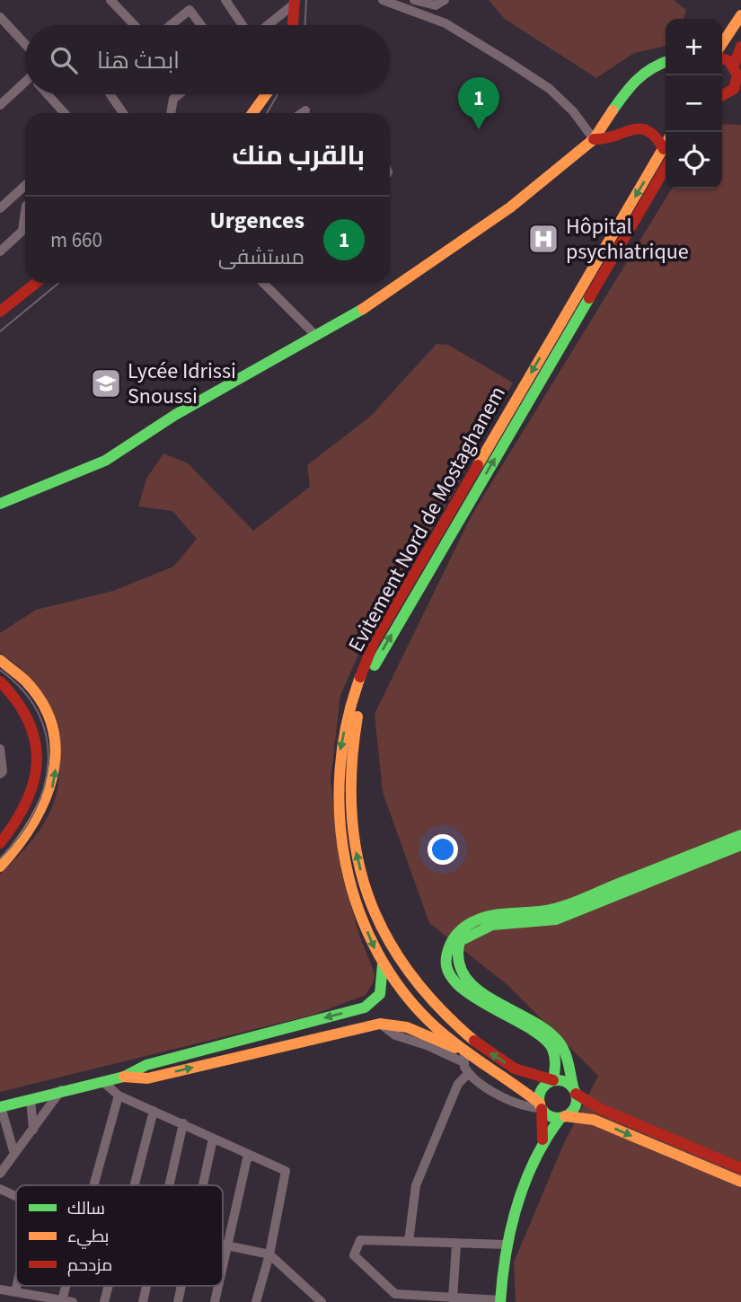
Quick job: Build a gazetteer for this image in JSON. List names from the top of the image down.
{
  "streets": {
    "main road": ["Evitement Nord de Mostaghanem"]
  },
  "places": {
    "hospital": ["Hôpital psychiatrique"],
    "school or university": ["Lycée Idrissi Snoussi"]
  },
  "legend": ["سالك", "بطيء", "مزدحم"],
  "page": {
    "map_buttons": ["+", "−"],
    "search": "ابحث هنا",
    "pins": "1",
    "heading": "بالقرب منك",
    "list": [
      {
        "mark": "1",
        "name": "Urgences",
        "note": "مستشفى",
        "value": "660 m"
      }
    ]
  }
}
